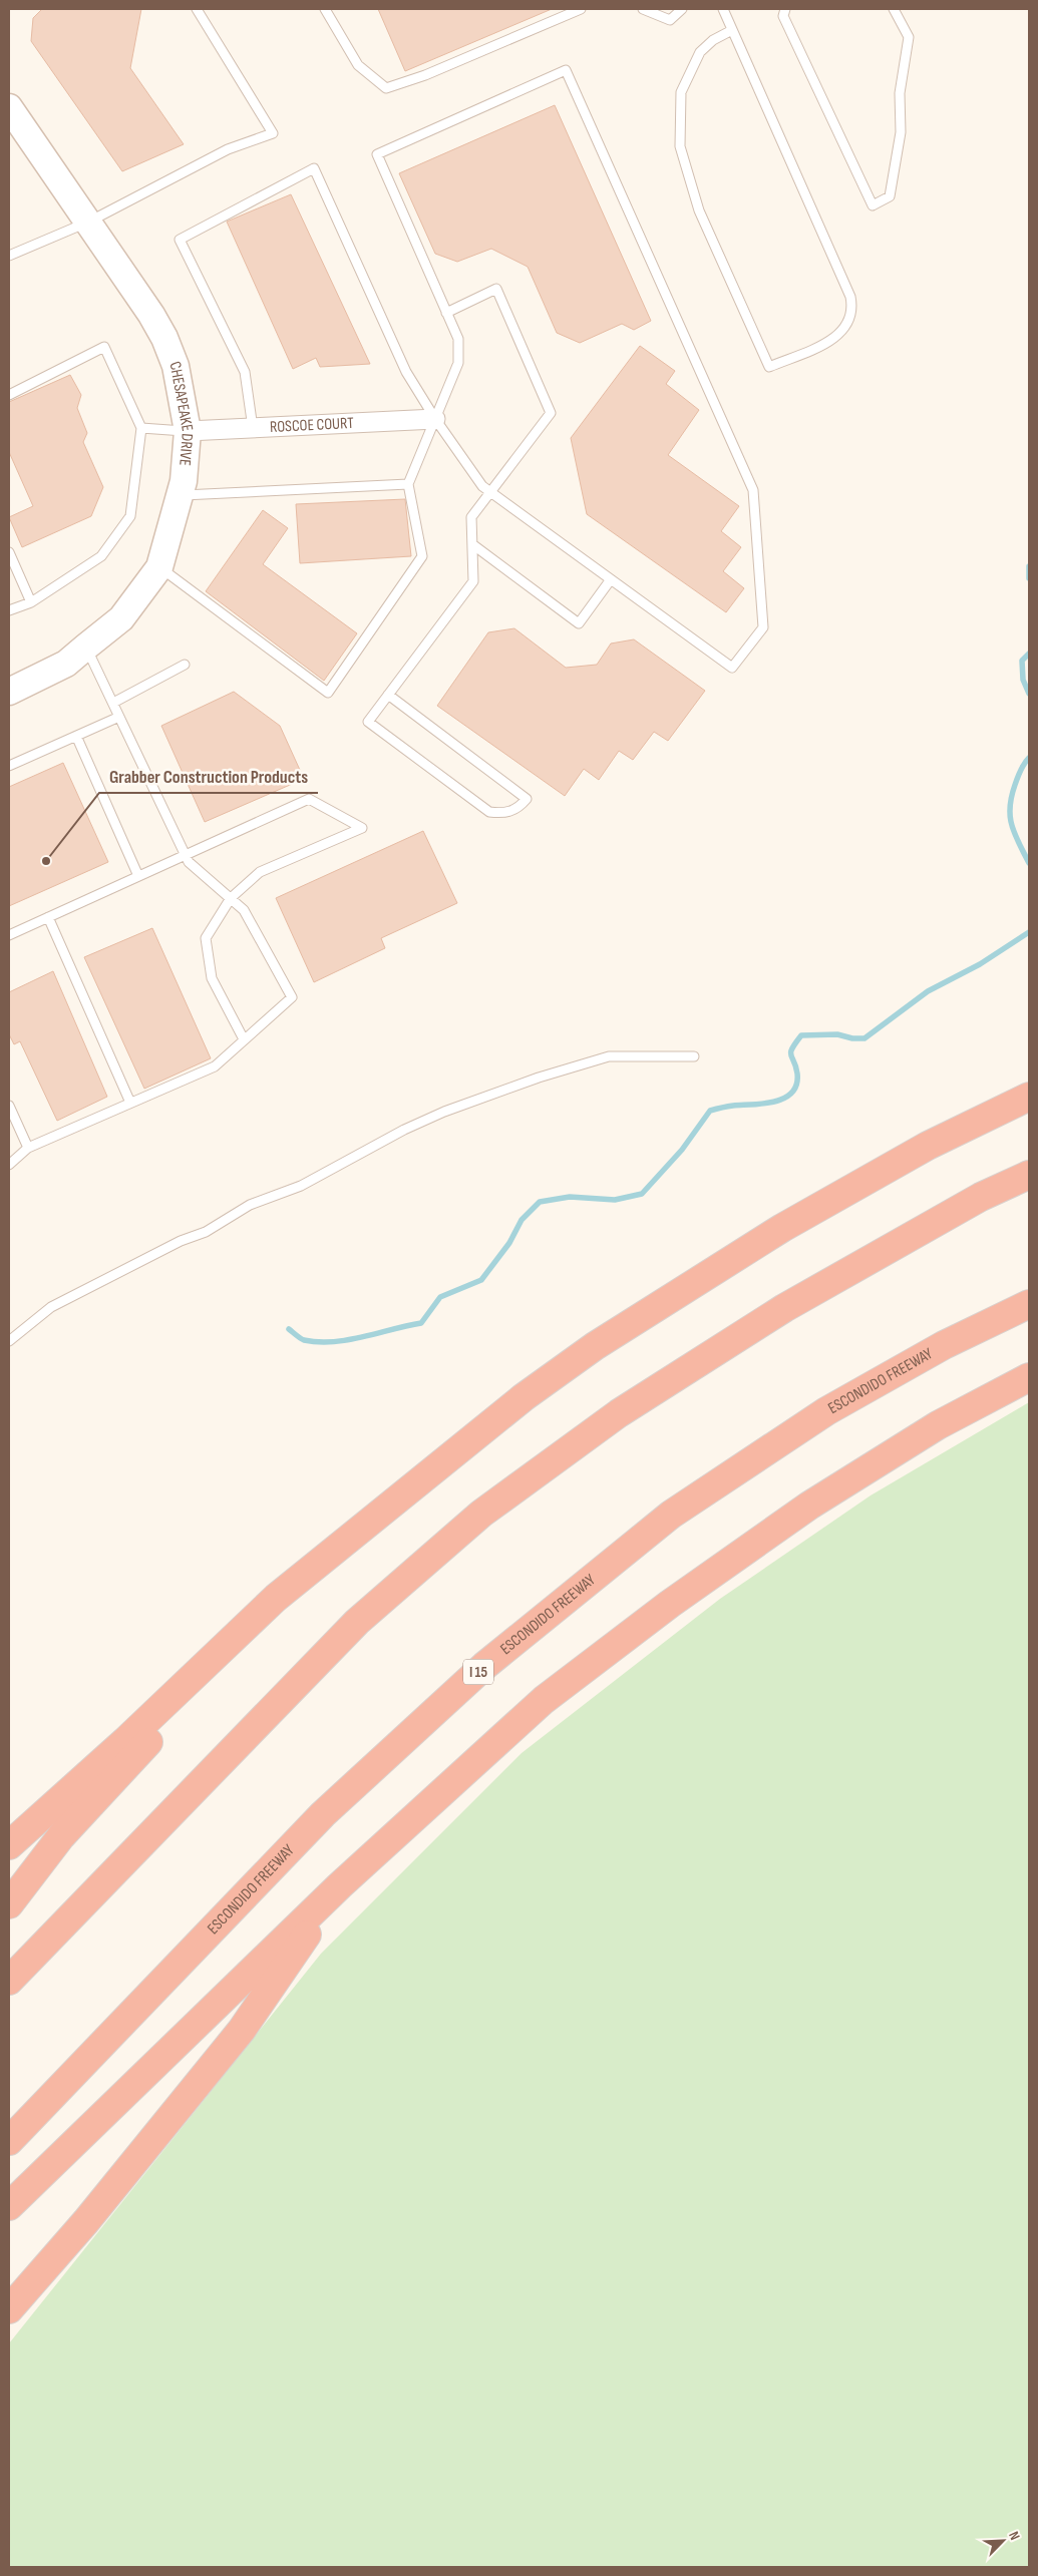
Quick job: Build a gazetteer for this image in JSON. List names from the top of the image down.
{
  "streets": {
    "highway": ["ESCONDIDO FREEWAY", "I 15"],
    "street": ["CHESAPEAKE DRIVE", "ROSCOE COURT"]
  },
  "crossings": [
    ["CHESAPEAKE DRIVE", "ROSCOE COURT"]
  ],
  "places": ["Grabber Construction Products"],
  "north": "top right"
}
